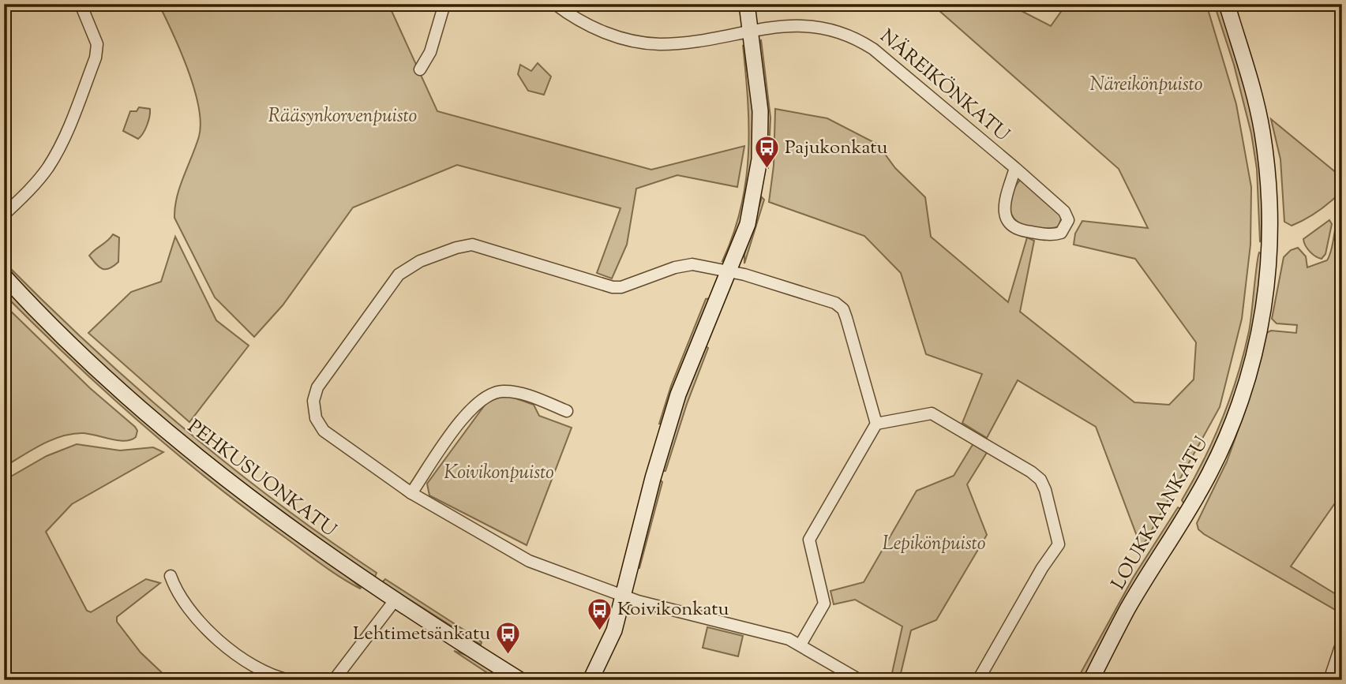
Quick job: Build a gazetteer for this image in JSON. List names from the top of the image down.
{
  "streets": {
    "street": ["NÄREIKÖNKATU", "PEHKUSUONKATU", "LOUKKAANKATU"]
  },
  "parks": [
    "Näreikönpuisto",
    "Rääsynkorvenpuisto",
    "Koivikonpuisto",
    "Lepikönpuisto"
  ],
  "places": {
    "bus stop": ["Pajukonkatu", "Koivikonkatu", "Lehtimetsänkatu"]
  }
}
